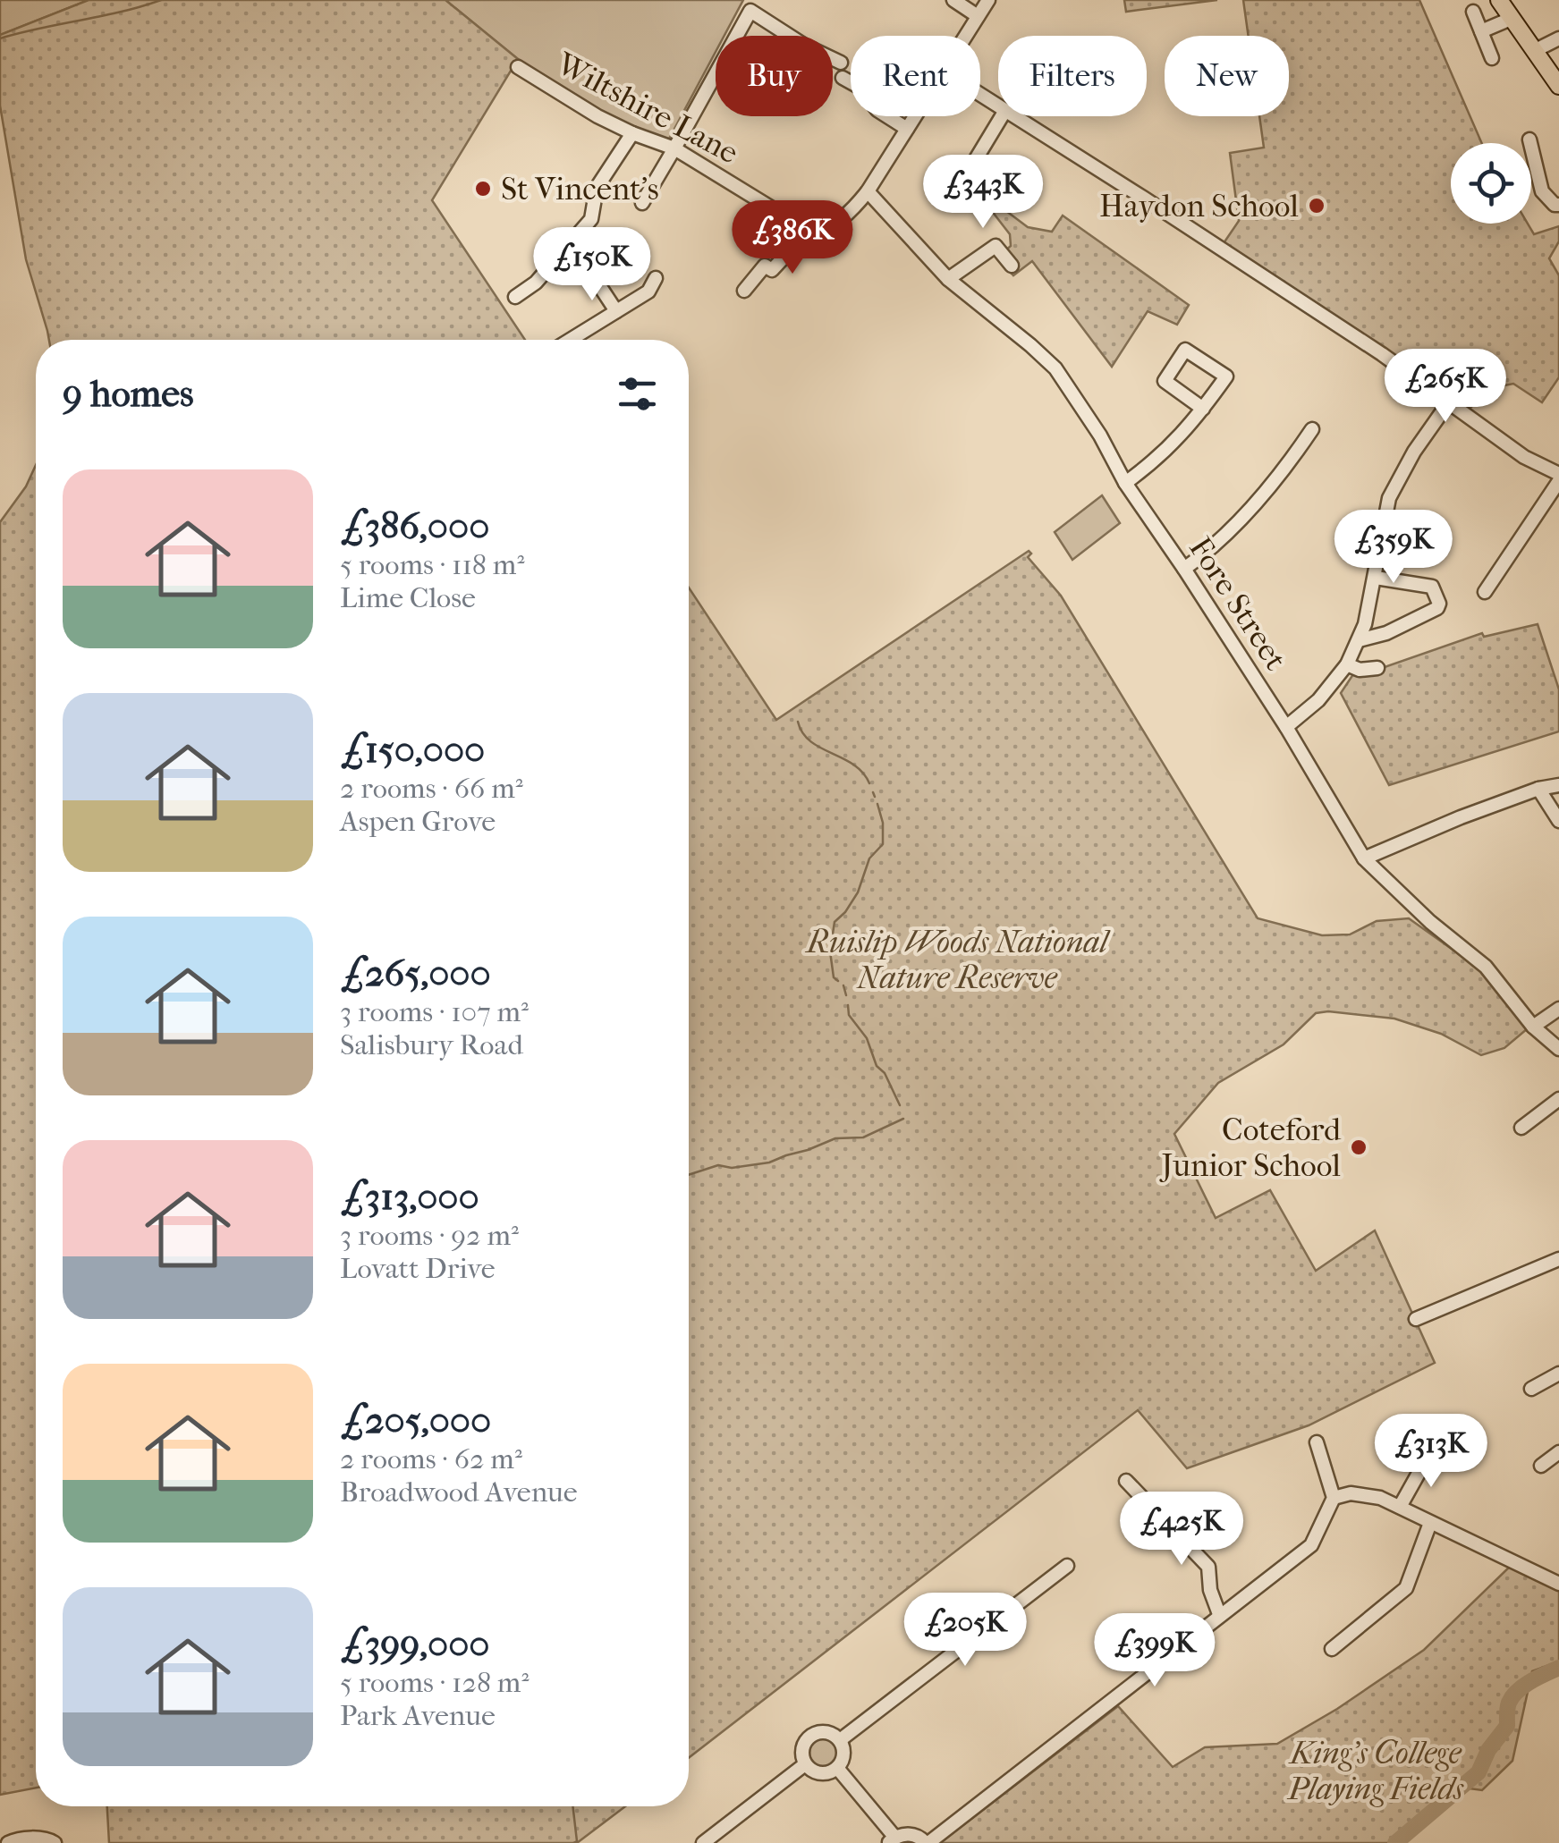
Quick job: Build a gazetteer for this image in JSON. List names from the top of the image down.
{
  "streets": {
    "street": ["Wiltshire Lane", "Fore Street"]
  },
  "parks": ["Ruislip Woods National Nature Reserve", "King's College Playing Fields"],
  "places": ["St Vincent's", "Haydon School", "Coteford Junior School"],
  "page": {
    "chip": [
      "Buy",
      "Rent",
      "Filters",
      "New"
    ],
    "price": [
      "£343K",
      "£386K",
      "£150K",
      "£265K",
      "£359K",
      "£313K",
      "£425K",
      "£205K",
      "£399K"
    ],
    "heading": "9 homes",
    "list": [
      {
        "name": "£386,000",
        "note": "5 rooms · 118 m² · Lime Close"
      },
      {
        "name": "£150,000",
        "note": "2 rooms · 66 m² · Aspen Grove"
      },
      {
        "name": "£265,000",
        "note": "3 rooms · 107 m² · Salisbury Road"
      },
      {
        "name": "£313,000",
        "note": "3 rooms · 92 m² · Lovatt Drive"
      },
      {
        "name": "£205,000",
        "note": "2 rooms · 62 m² · Broadwood Avenue"
      },
      {
        "name": "£399,000",
        "note": "5 rooms · 128 m² · Park Avenue"
      }
    ]
  }
}
